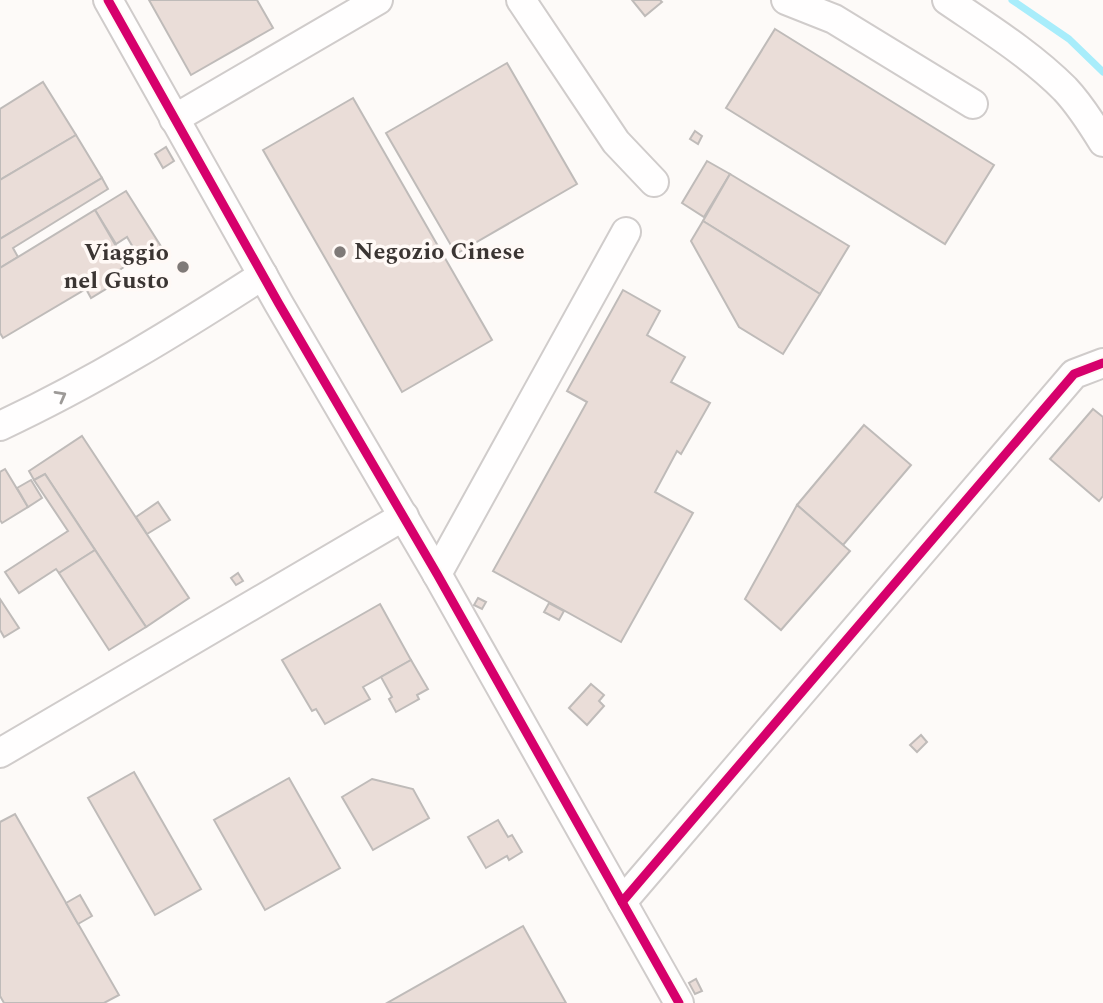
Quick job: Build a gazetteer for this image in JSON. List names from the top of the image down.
{
  "places": ["Negozio Cinese", "Viaggio nel Gusto"]
}
